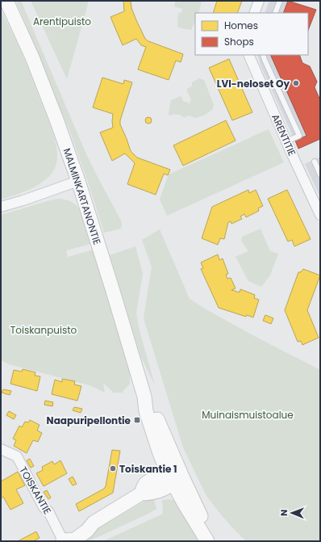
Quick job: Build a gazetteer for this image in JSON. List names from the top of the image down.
{
  "streets": {
    "main road": ["MALMINKARTANONTIE"],
    "street": ["ARENTITIE", "TOISKANTIE"]
  },
  "parks": ["Arentipuisto", "Toiskanpuisto", "Muinaismuistoalue"],
  "places": {
    "other": ["LVI-neloset Oy", "Toiskantie 1"],
    "transit": ["Naapuripellontie"]
  },
  "legend": ["Homes", "Shops"],
  "north": "left"
}
